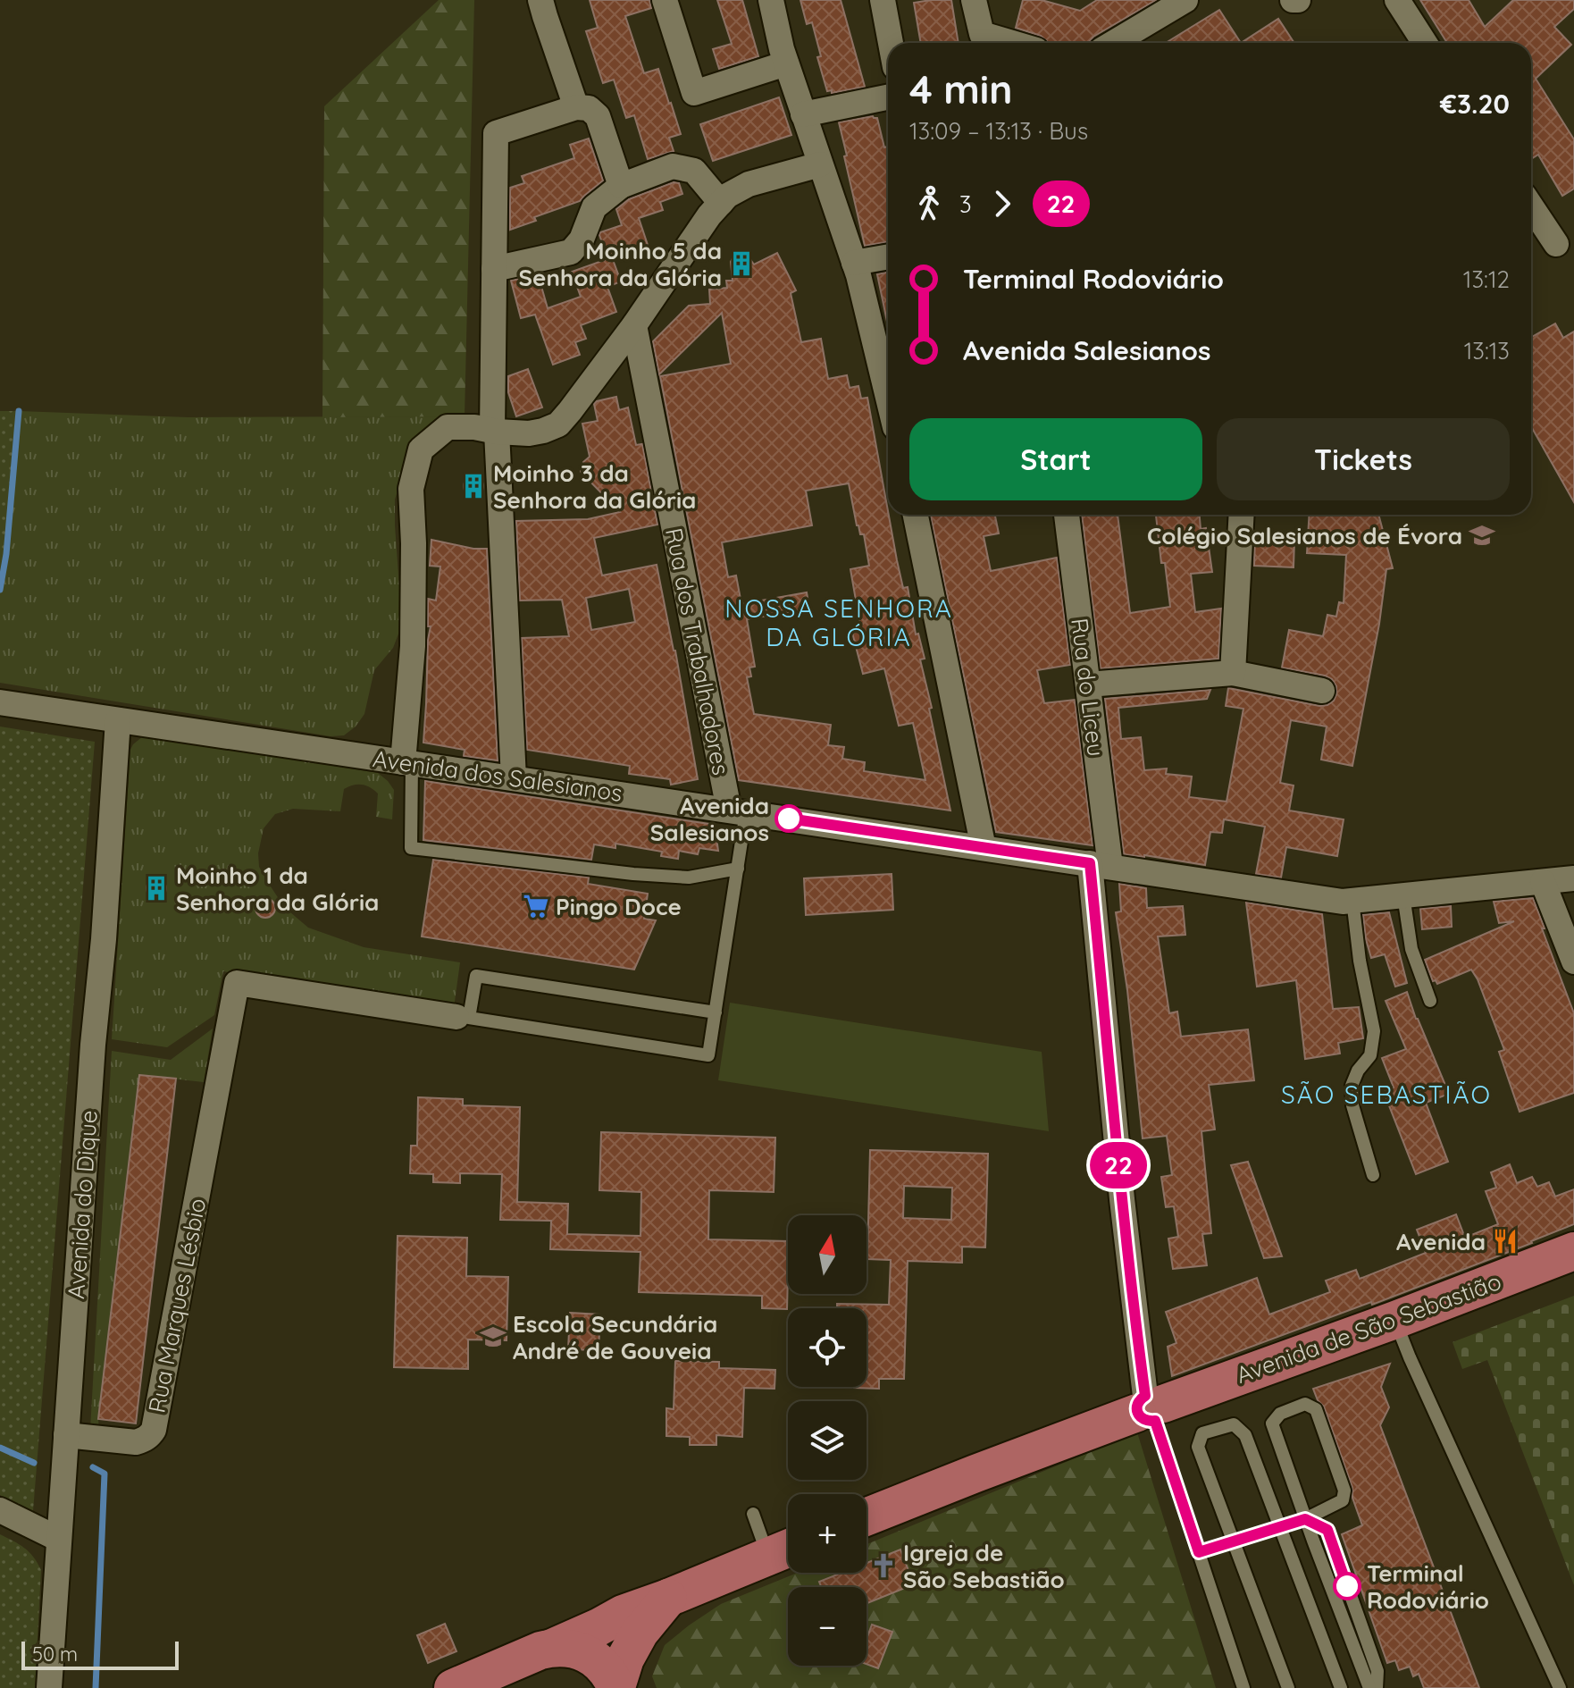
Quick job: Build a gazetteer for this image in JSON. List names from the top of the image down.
{
  "streets": {
    "main road": ["Avenida de São Sebastião"],
    "street": [
      "Rua dos Trabalhadores",
      "Rua do Liceu",
      "Avenida dos Salesianos",
      "Avenida do Dique",
      "Rua Marques Lésbio"
    ]
  },
  "crossings": [
    ["Rua dos Trabalhadores", "Avenida dos Salesianos"],
    ["Rua do Liceu", "Avenida dos Salesianos"],
    ["Rua do Liceu", "Avenida de São Sebastião"],
    ["Avenida dos Salesianos", "Avenida do Dique"],
    ["Avenida do Dique", "Rua Marques Lésbio"]
  ],
  "districts": ["NOSSA SENHORA DA GLÓRIA", "SÃO SEBASTIÃO"],
  "places": {
    "building": ["Moinho 5 da Senhora da Glória", "Moinho 3 da Senhora da Glória", "Moinho 1 da Senhora da Glória"],
    "school or university": ["Colégio Salesianos de Évora", "Escola Secundária André de Gouveia"],
    "other": ["Avenida Salesianos", "Terminal Rodoviário"],
    "supermarket": ["Pingo Doce"],
    "restaurant": ["Avenida"],
    "church": ["Igreja de São Sebastião"]
  },
  "lines": ["bus line 22"],
  "scale_bar": "50 m",
  "north": "top",
  "page": {
    "on_map": "22",
    "heading": ["4 min", "13:09 – 13:13 · Bus", "€3.20"],
    "legs": ["3", "22"],
    "list": [
      {
        "name": "Terminal Rodoviário",
        "value": "13:12"
      },
      {
        "name": "Avenida Salesianos",
        "value": "13:13"
      }
    ],
    "buttons": ["Start", "Tickets"],
    "map_buttons": ["+", "−"],
    "scale": "50 m"
  }
}
